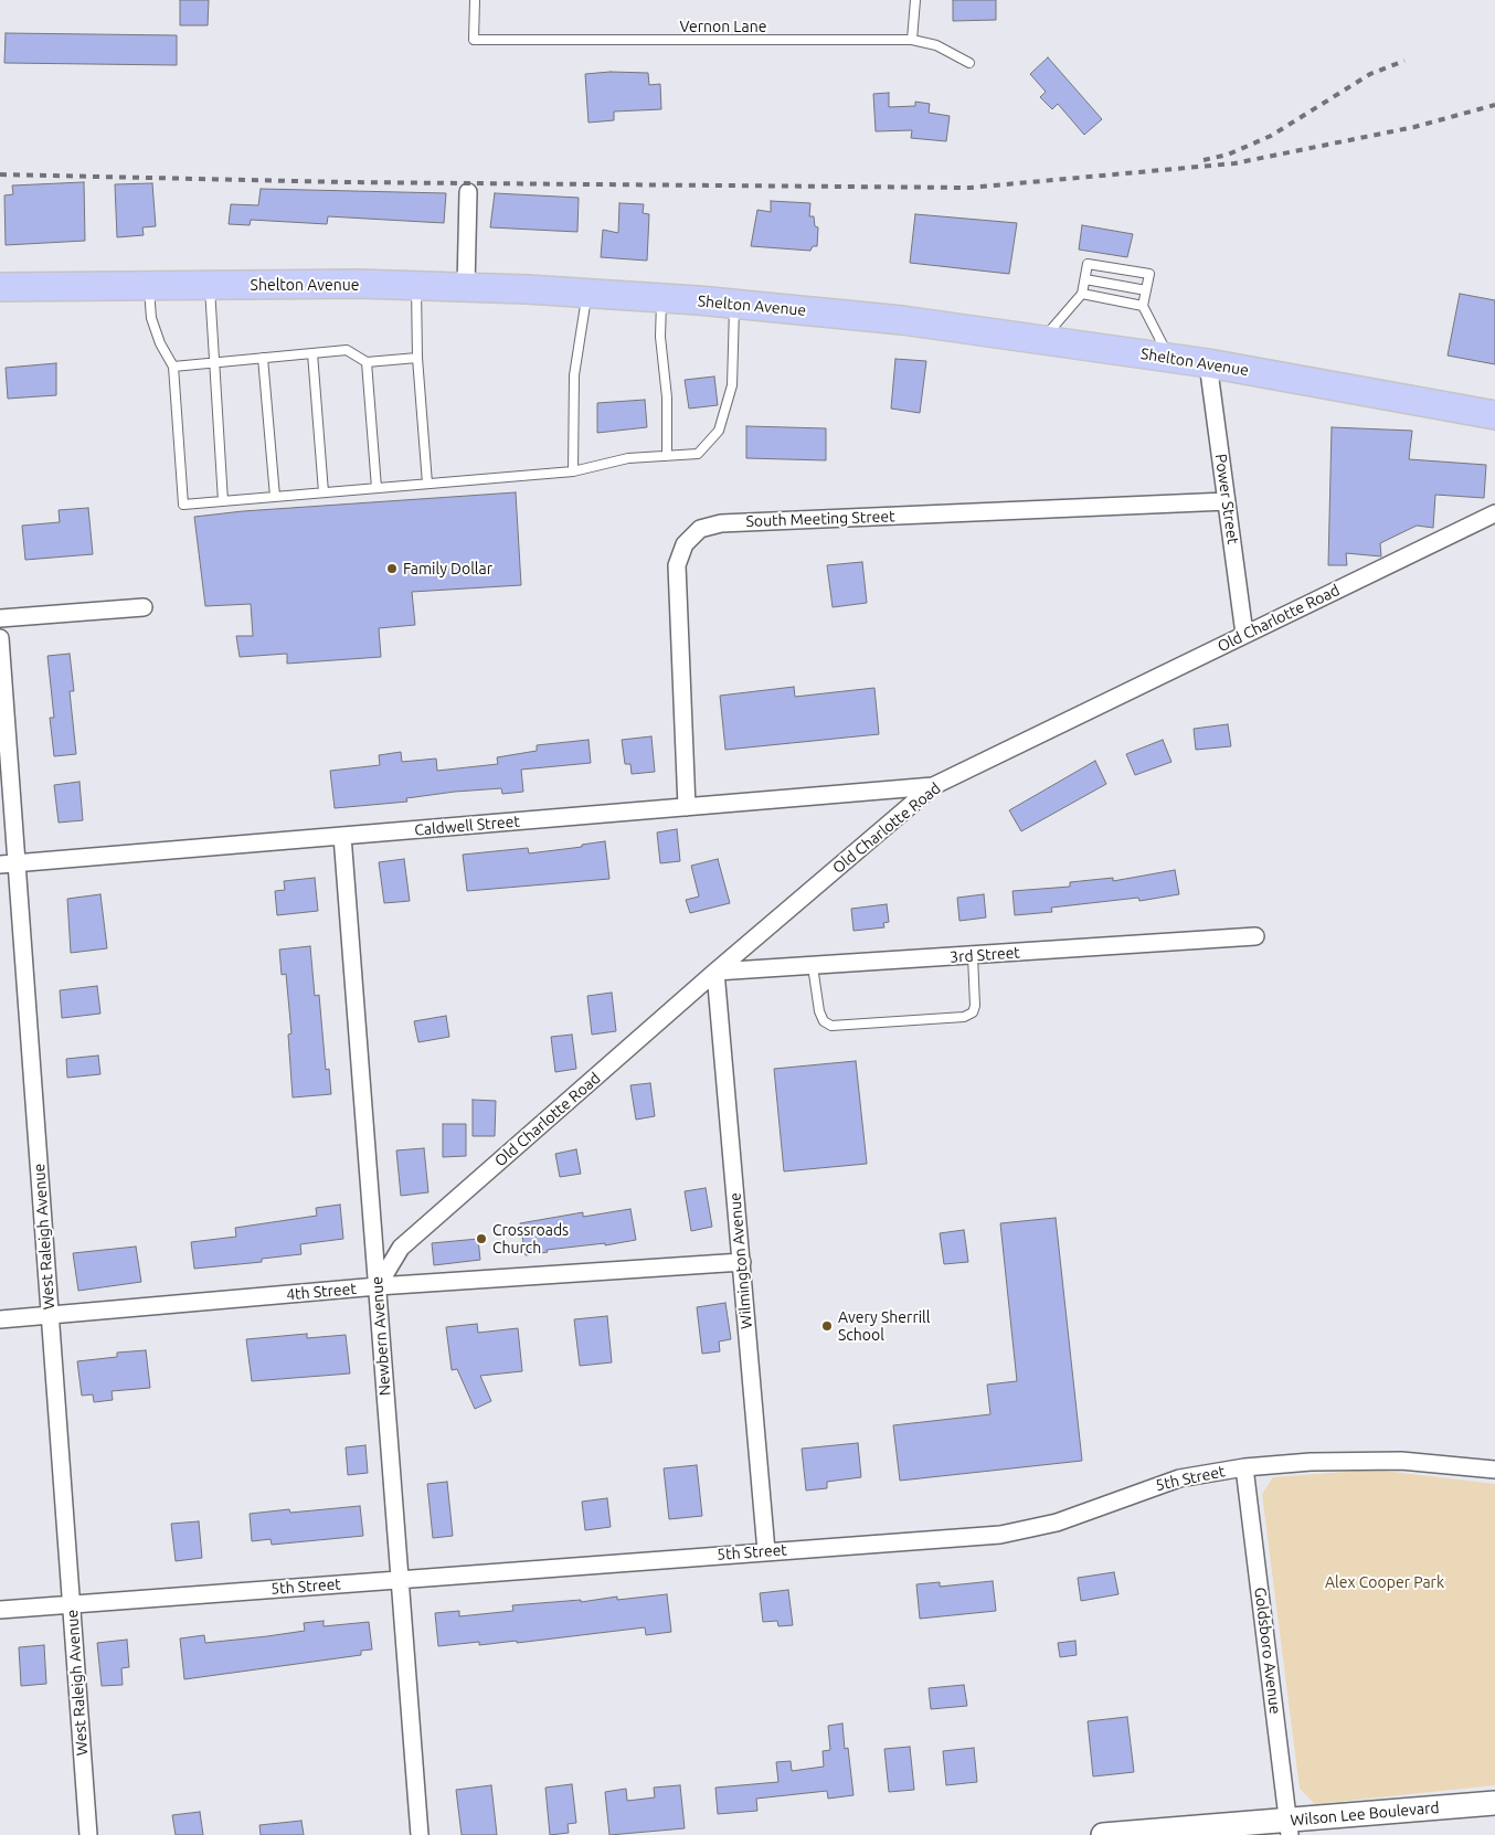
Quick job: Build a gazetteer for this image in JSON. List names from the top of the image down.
{
  "streets": {
    "main road": ["Shelton Avenue"],
    "street": [
      "Power Street",
      "South Meeting Street",
      "Old Charlotte Road",
      "Caldwell Street",
      "3rd Street",
      "West Raleigh Avenue",
      "Wilmington Avenue",
      "4th Street",
      "Newbern Avenue",
      "5th Street",
      "Goldsboro Avenue",
      "Wilson Lee Boulevard"
    ],
    "lane": ["Vernon Lane"]
  },
  "crossings": [
    ["Shelton Avenue", "Power Street"],
    ["Power Street", "South Meeting Street"],
    ["Power Street", "Old Charlotte Road"],
    ["South Meeting Street", "Caldwell Street"],
    ["Old Charlotte Road", "Caldwell Street"],
    ["Old Charlotte Road", "3rd Street"],
    ["Old Charlotte Road", "Wilmington Avenue"],
    ["Old Charlotte Road", "4th Street"],
    ["Old Charlotte Road", "Newbern Avenue"],
    ["Caldwell Street", "West Raleigh Avenue"],
    ["Caldwell Street", "Newbern Avenue"],
    ["3rd Street", "Wilmington Avenue"],
    ["West Raleigh Avenue", "4th Street"],
    ["West Raleigh Avenue", "5th Street"],
    ["Wilmington Avenue", "4th Street"],
    ["Wilmington Avenue", "5th Street"],
    ["4th Street", "Newbern Avenue"],
    ["Newbern Avenue", "5th Street"],
    ["5th Street", "Goldsboro Avenue"],
    ["Goldsboro Avenue", "Wilson Lee Boulevard"]
  ],
  "parks": ["Alex Cooper Park"],
  "places": ["Family Dollar", "Crossroads Church", "Avery Sherrill School"]
}
